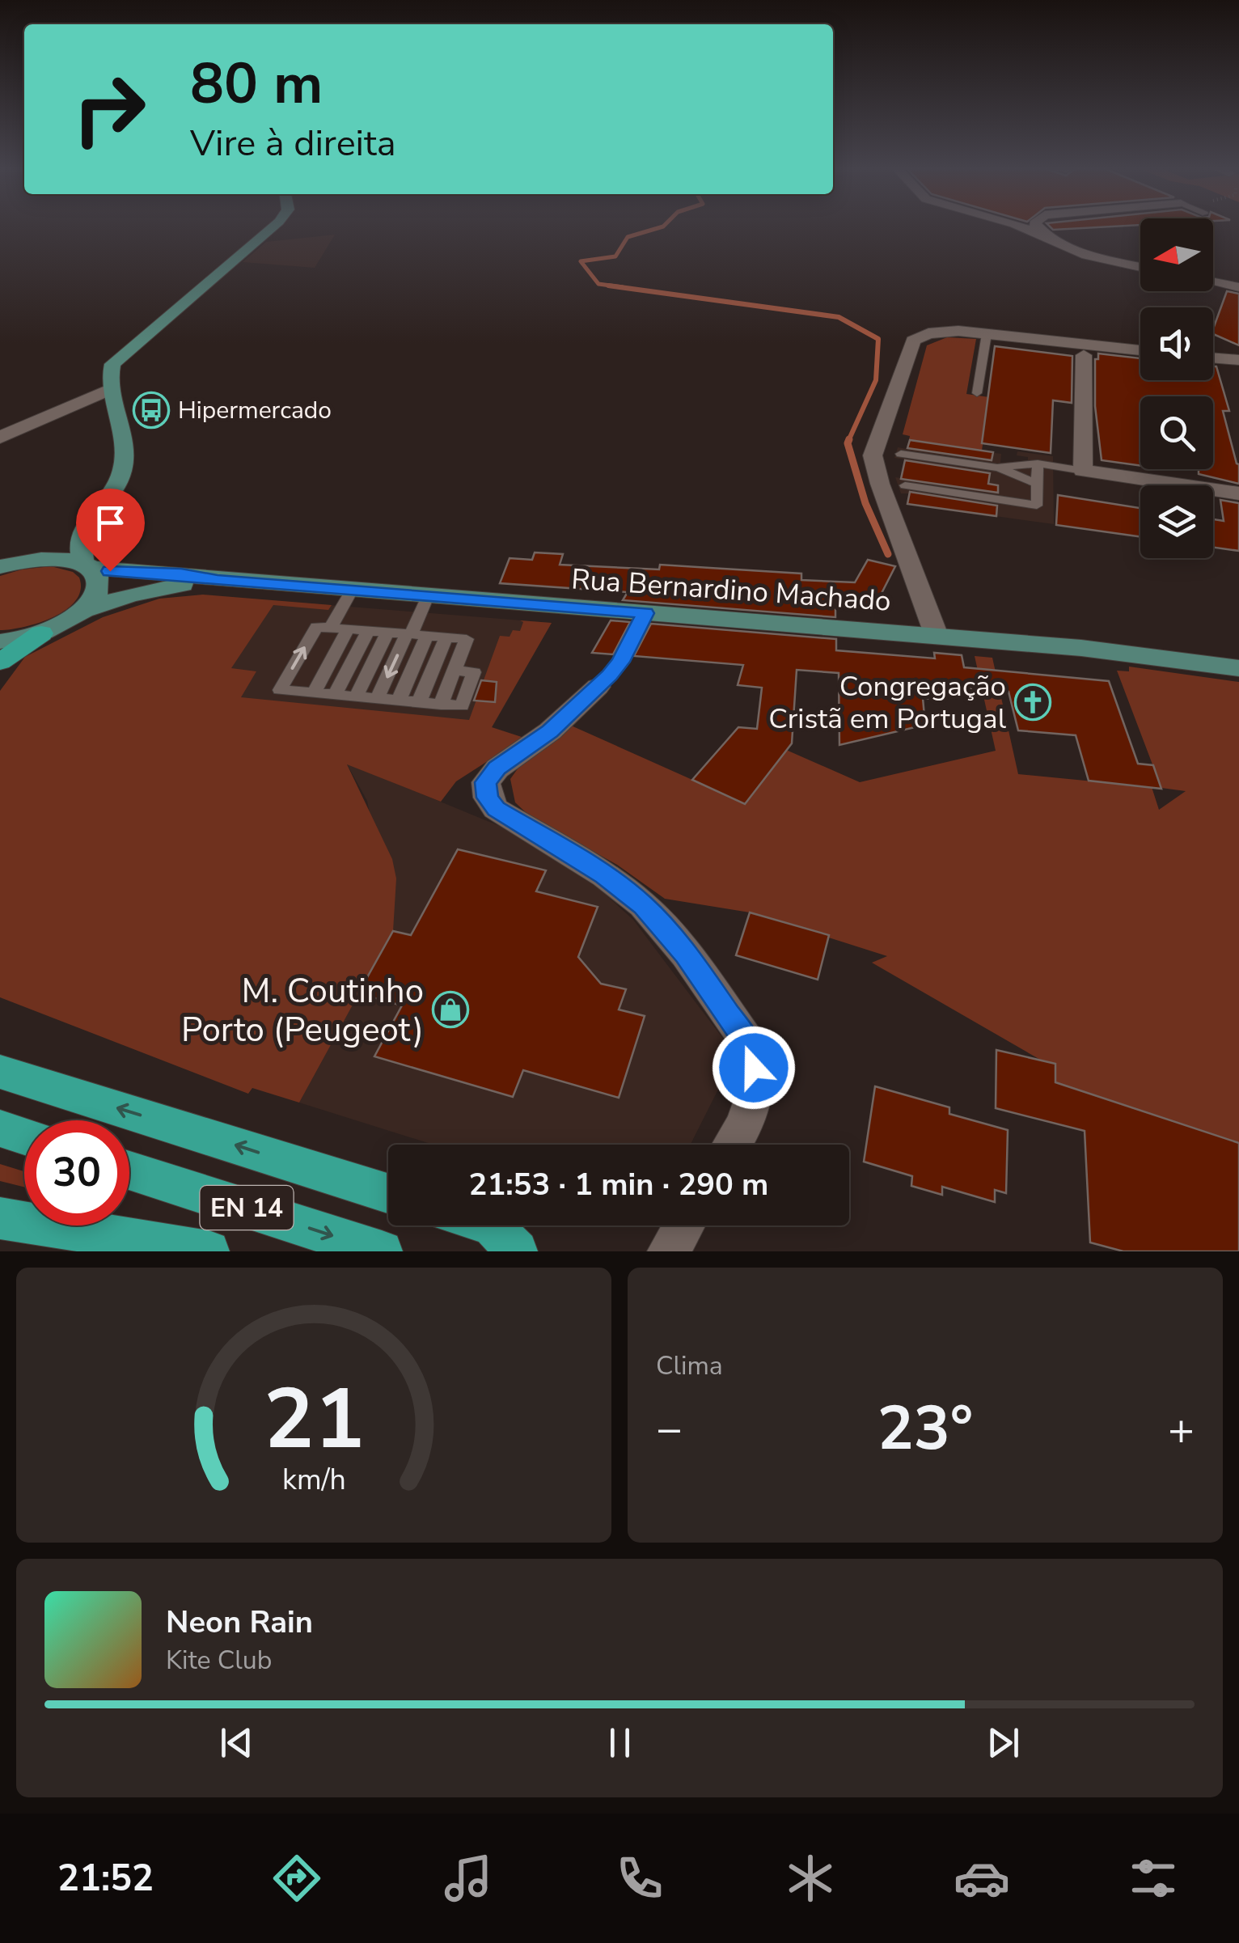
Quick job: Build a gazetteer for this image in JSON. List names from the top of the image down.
{
  "streets": {
    "main road": ["Rua Bernardino Machado", "EN 14"]
  },
  "places": {
    "bus stop": ["Hipermercado"],
    "church": ["Congregação Cristã em Portugal"],
    "shop": ["M. Coutinho Porto (Peugeot)"]
  },
  "north": "left",
  "page": {
    "turn": ["80 m", "Vire à direita"],
    "limit": "30",
    "trip": "21:53 · 1 min · 290 m",
    "tile": "Clima",
    "heat": ["−", "23°", "+"],
    "song": ["Neon Rain", "Kite Club"],
    "tabs": "21:52",
    "gauge": ["21", "km/h"]
  }
}
